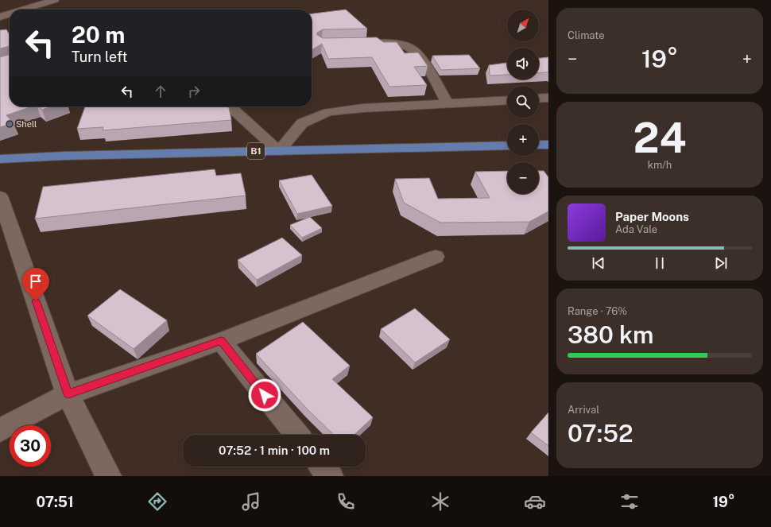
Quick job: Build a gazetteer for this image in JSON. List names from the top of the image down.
{
  "streets": {
    "main road": ["B1"]
  },
  "places": ["Shell"],
  "north": "top right",
  "page": {
    "tile": [
      "Climate",
      ["24", "km/h"],
      ["Range · 76%", "380 km"],
      ["Arrival", "07:52"]
    ],
    "map_buttons": ["+", "−"],
    "turn": ["20 m", "Turn left"],
    "heat": ["−", "19°", "+"],
    "song": ["Paper Moons", "Ada Vale"],
    "limit": "30",
    "trip": "07:52 · 1 min · 100 m",
    "tabs": ["07:51", "19°"]
  }
}
